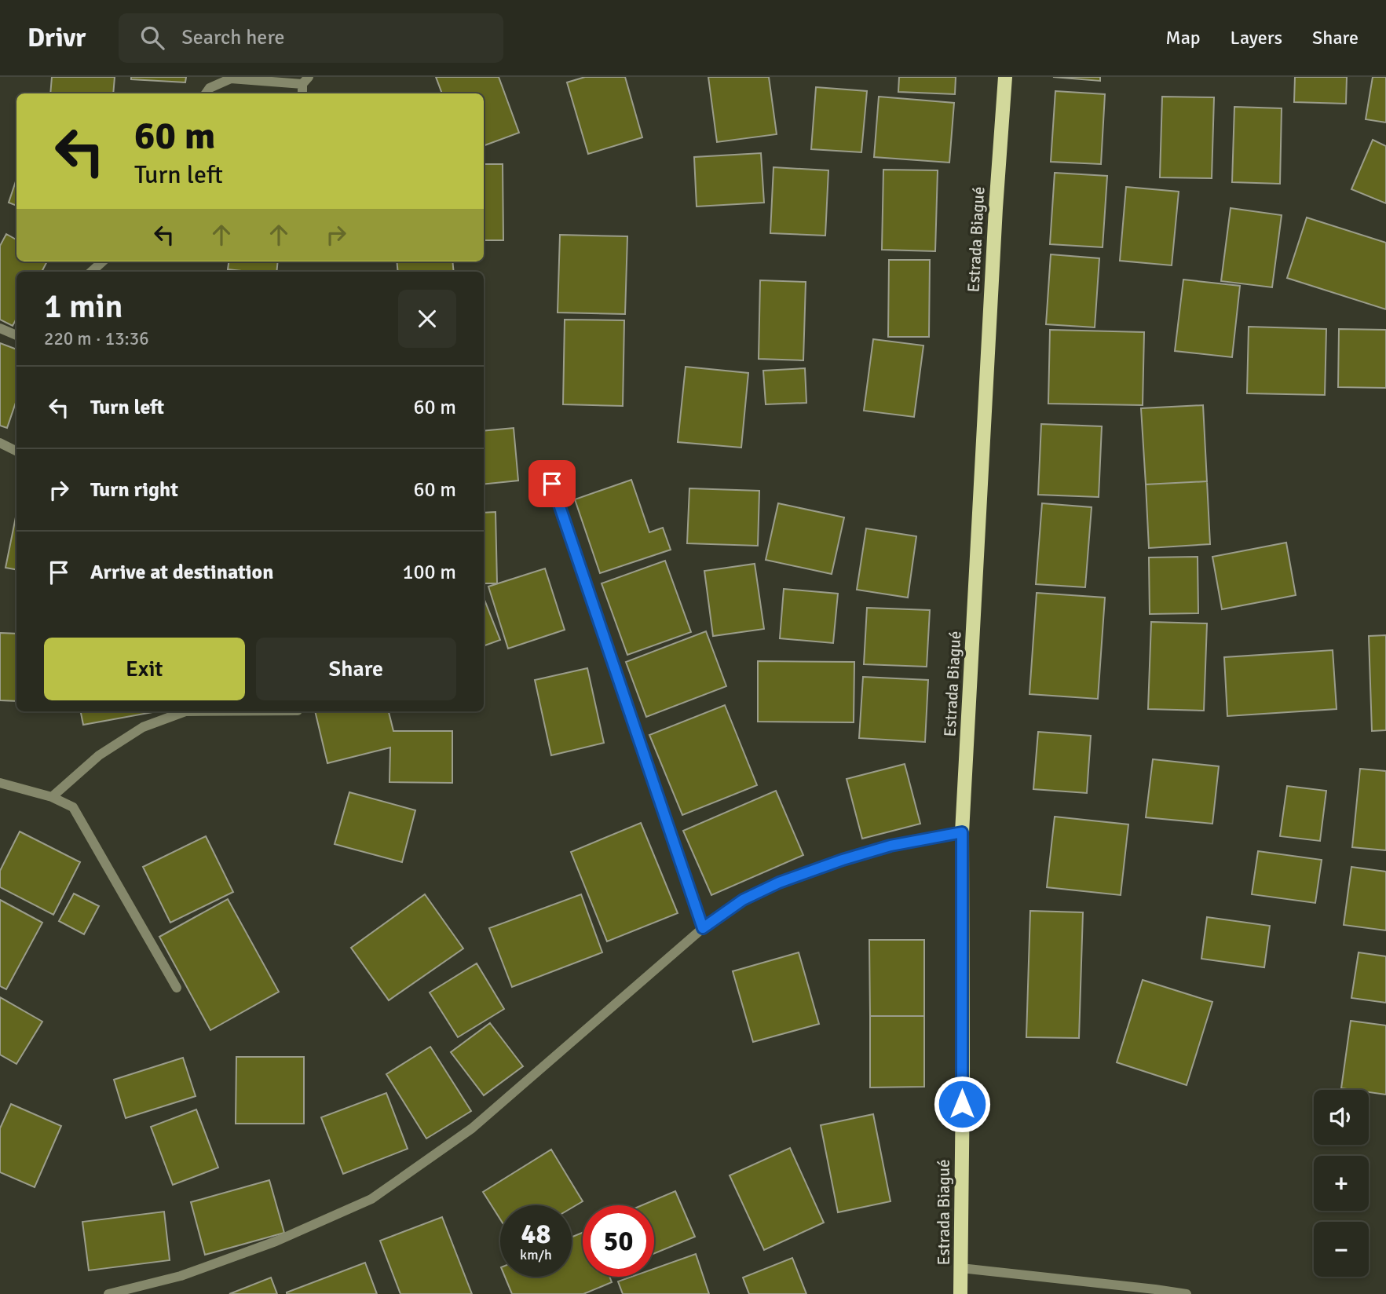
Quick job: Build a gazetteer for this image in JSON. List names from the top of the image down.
{
  "streets": {
    "main road": ["Estrada Biagué"]
  },
  "page": {
    "header": "Drivr",
    "search": "Search here",
    "nav": ["Map", "Layers", "Share"],
    "turn": ["60 m", "Turn left"],
    "heading": ["1 min", "220 m · 13:36"],
    "list": [
      {
        "name": "Turn left",
        "value": "60 m"
      },
      {
        "name": "Turn right",
        "value": "60 m"
      },
      {
        "name": "Arrive at destination",
        "value": "100 m"
      }
    ],
    "buttons": ["Exit", "Share"],
    "map_buttons": ["+", "−"],
    "speed": "48 km/h",
    "limit": "50"
  }
}
